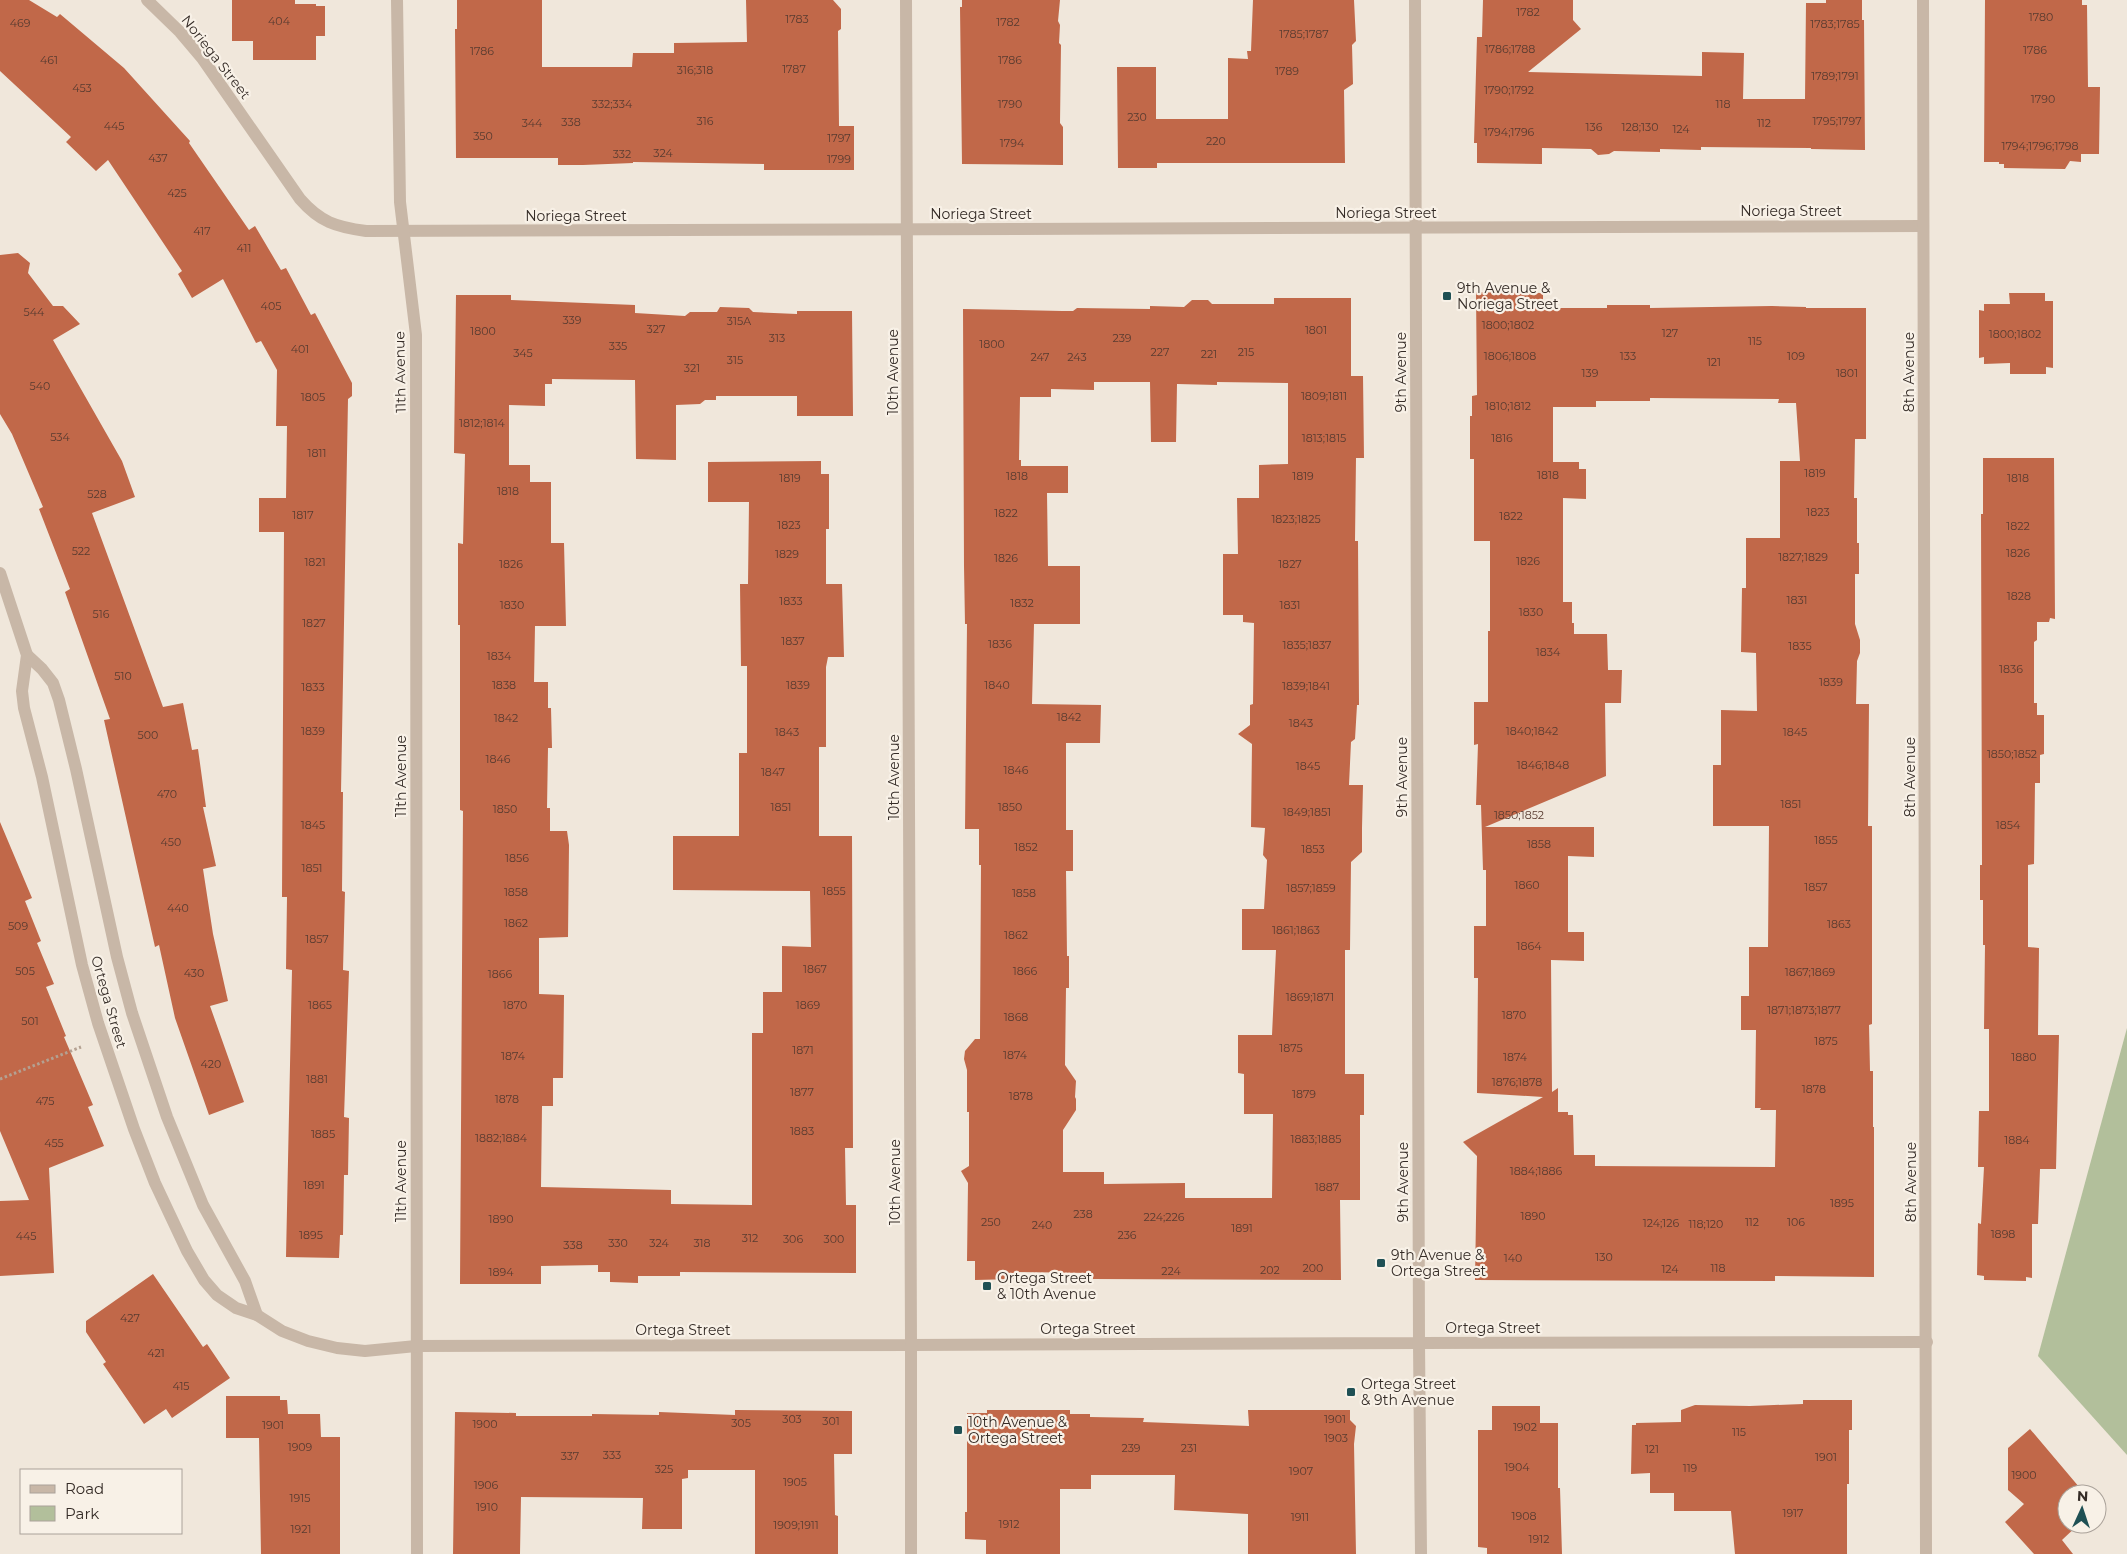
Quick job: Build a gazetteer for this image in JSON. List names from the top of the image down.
{
  "streets": {
    "street": [
      "Noriega Street",
      "11th Avenue",
      "10th Avenue",
      "9th Avenue",
      "8th Avenue",
      "Ortega Street"
    ]
  },
  "crossings": [
    ["Noriega Street", "11th Avenue"],
    ["Noriega Street", "10th Avenue"],
    ["Noriega Street", "9th Avenue"],
    ["Noriega Street", "8th Avenue"],
    ["11th Avenue", "Ortega Street"],
    ["10th Avenue", "Ortega Street"],
    ["9th Avenue", "Ortega Street"],
    ["8th Avenue", "Ortega Street"]
  ],
  "places": {
    "transit": [
      "9th Avenue & Noriega Street",
      "9th Avenue & Ortega Street",
      "Ortega Street & 10th Avenue",
      "Ortega Street & 9th Avenue",
      "10th Avenue & Ortega Street"
    ]
  },
  "house_numbers": [
    "1782",
    "1780",
    "1783",
    "404",
    "1782",
    "469",
    "1783;1785",
    "1785;1787",
    "1786;1788",
    "1786",
    "1786",
    "461",
    "1786",
    "1787",
    "316;318",
    "1789",
    "1789;1791",
    "453",
    "1790;1792",
    "1790",
    "332;334",
    "1790",
    "118",
    "230",
    "316",
    "1795;1797",
    "338",
    "344",
    "112",
    "445",
    "136",
    "128;130",
    "124",
    "1794;1796",
    "350",
    "1797",
    "220",
    "1794",
    "1794;1796;1798",
    "324",
    "332",
    "437",
    "1799",
    "425",
    "417",
    "411",
    "405",
    "544",
    "339",
    "315A",
    "1800;1802",
    "327",
    "1801",
    "1800",
    "127",
    "1800;1802",
    "313",
    "239",
    "115",
    "1800",
    "335",
    "401",
    "227",
    "215",
    "345",
    "221",
    "1806;1808",
    "133",
    "109",
    "247",
    "243",
    "315",
    "121",
    "321",
    "139",
    "1801",
    "540",
    "1809;1811",
    "1805",
    "1810;1812",
    "1812;1814",
    "534",
    "1813;1815",
    "1816",
    "1811",
    "1819",
    "1818",
    "1818",
    "1819",
    "1819",
    "1818",
    "1818",
    "528",
    "1823",
    "1822",
    "1817",
    "1822",
    "1823;1825",
    "1823",
    "1822",
    "522",
    "1826",
    "1829",
    "1827;1829",
    "1826",
    "1826",
    "1821",
    "1826",
    "1827",
    "1828",
    "1831",
    "1833",
    "1832",
    "1830",
    "1831",
    "1830",
    "516",
    "1827",
    "1837",
    "1836",
    "1835;1837",
    "1835",
    "1834",
    "1834",
    "1836",
    "510",
    "1839",
    "1838",
    "1839",
    "1840",
    "1839;1841",
    "1833",
    "1842",
    "1842",
    "1843",
    "1839",
    "1840;1842",
    "1843",
    "1845",
    "500",
    "1850;1852",
    "1846",
    "1846;1848",
    "1845",
    "1846",
    "1847",
    "470",
    "1851",
    "1851",
    "1850",
    "1850",
    "1849;1851",
    "1850;1852",
    "1845",
    "1854",
    "1855",
    "450",
    "1858",
    "1852",
    "1853",
    "1856",
    "1851",
    "1860",
    "1857",
    "1857;1859",
    "1855",
    "1858",
    "1858",
    "440",
    "1862",
    "1863",
    "509",
    "1861;1863",
    "1862",
    "1857",
    "1864",
    "1867",
    "505",
    "1866",
    "1867;1869",
    "430",
    "1866",
    "1869;1871",
    "1865",
    "1870",
    "1869",
    "1871;1873;1877",
    "1870",
    "1868",
    "501",
    "1875",
    "1875",
    "1871",
    "1874",
    "1874",
    "1874",
    "1880",
    "420",
    "1881",
    "1876;1878",
    "1878",
    "1877",
    "1879",
    "1878",
    "1878",
    "475",
    "1883",
    "1885",
    "1882;1884",
    "1883;1885",
    "1884",
    "455",
    "1884;1886",
    "1891",
    "1887",
    "1895",
    "238",
    "1890",
    "224;226",
    "1890",
    "250",
    "112",
    "106",
    "124;126",
    "118;120",
    "240",
    "1891",
    "1898",
    "1895",
    "236",
    "445",
    "312",
    "306",
    "300",
    "330",
    "324",
    "318",
    "338",
    "130",
    "140",
    "200",
    "118",
    "124",
    "202",
    "224",
    "1894",
    "427",
    "421",
    "415",
    "303",
    "1901",
    "301",
    "305",
    "1900",
    "1901",
    "1902",
    "115",
    "1903",
    "1909",
    "239",
    "231",
    "121",
    "333",
    "337",
    "1901",
    "1904",
    "119",
    "325",
    "1907",
    "1900",
    "1905",
    "1906",
    "1915",
    "1910",
    "1917",
    "1908",
    "1911",
    "1912",
    "1909;1911",
    "1921",
    "1912"
  ],
  "legend": ["Road", "Park"],
  "north": "top"
}
